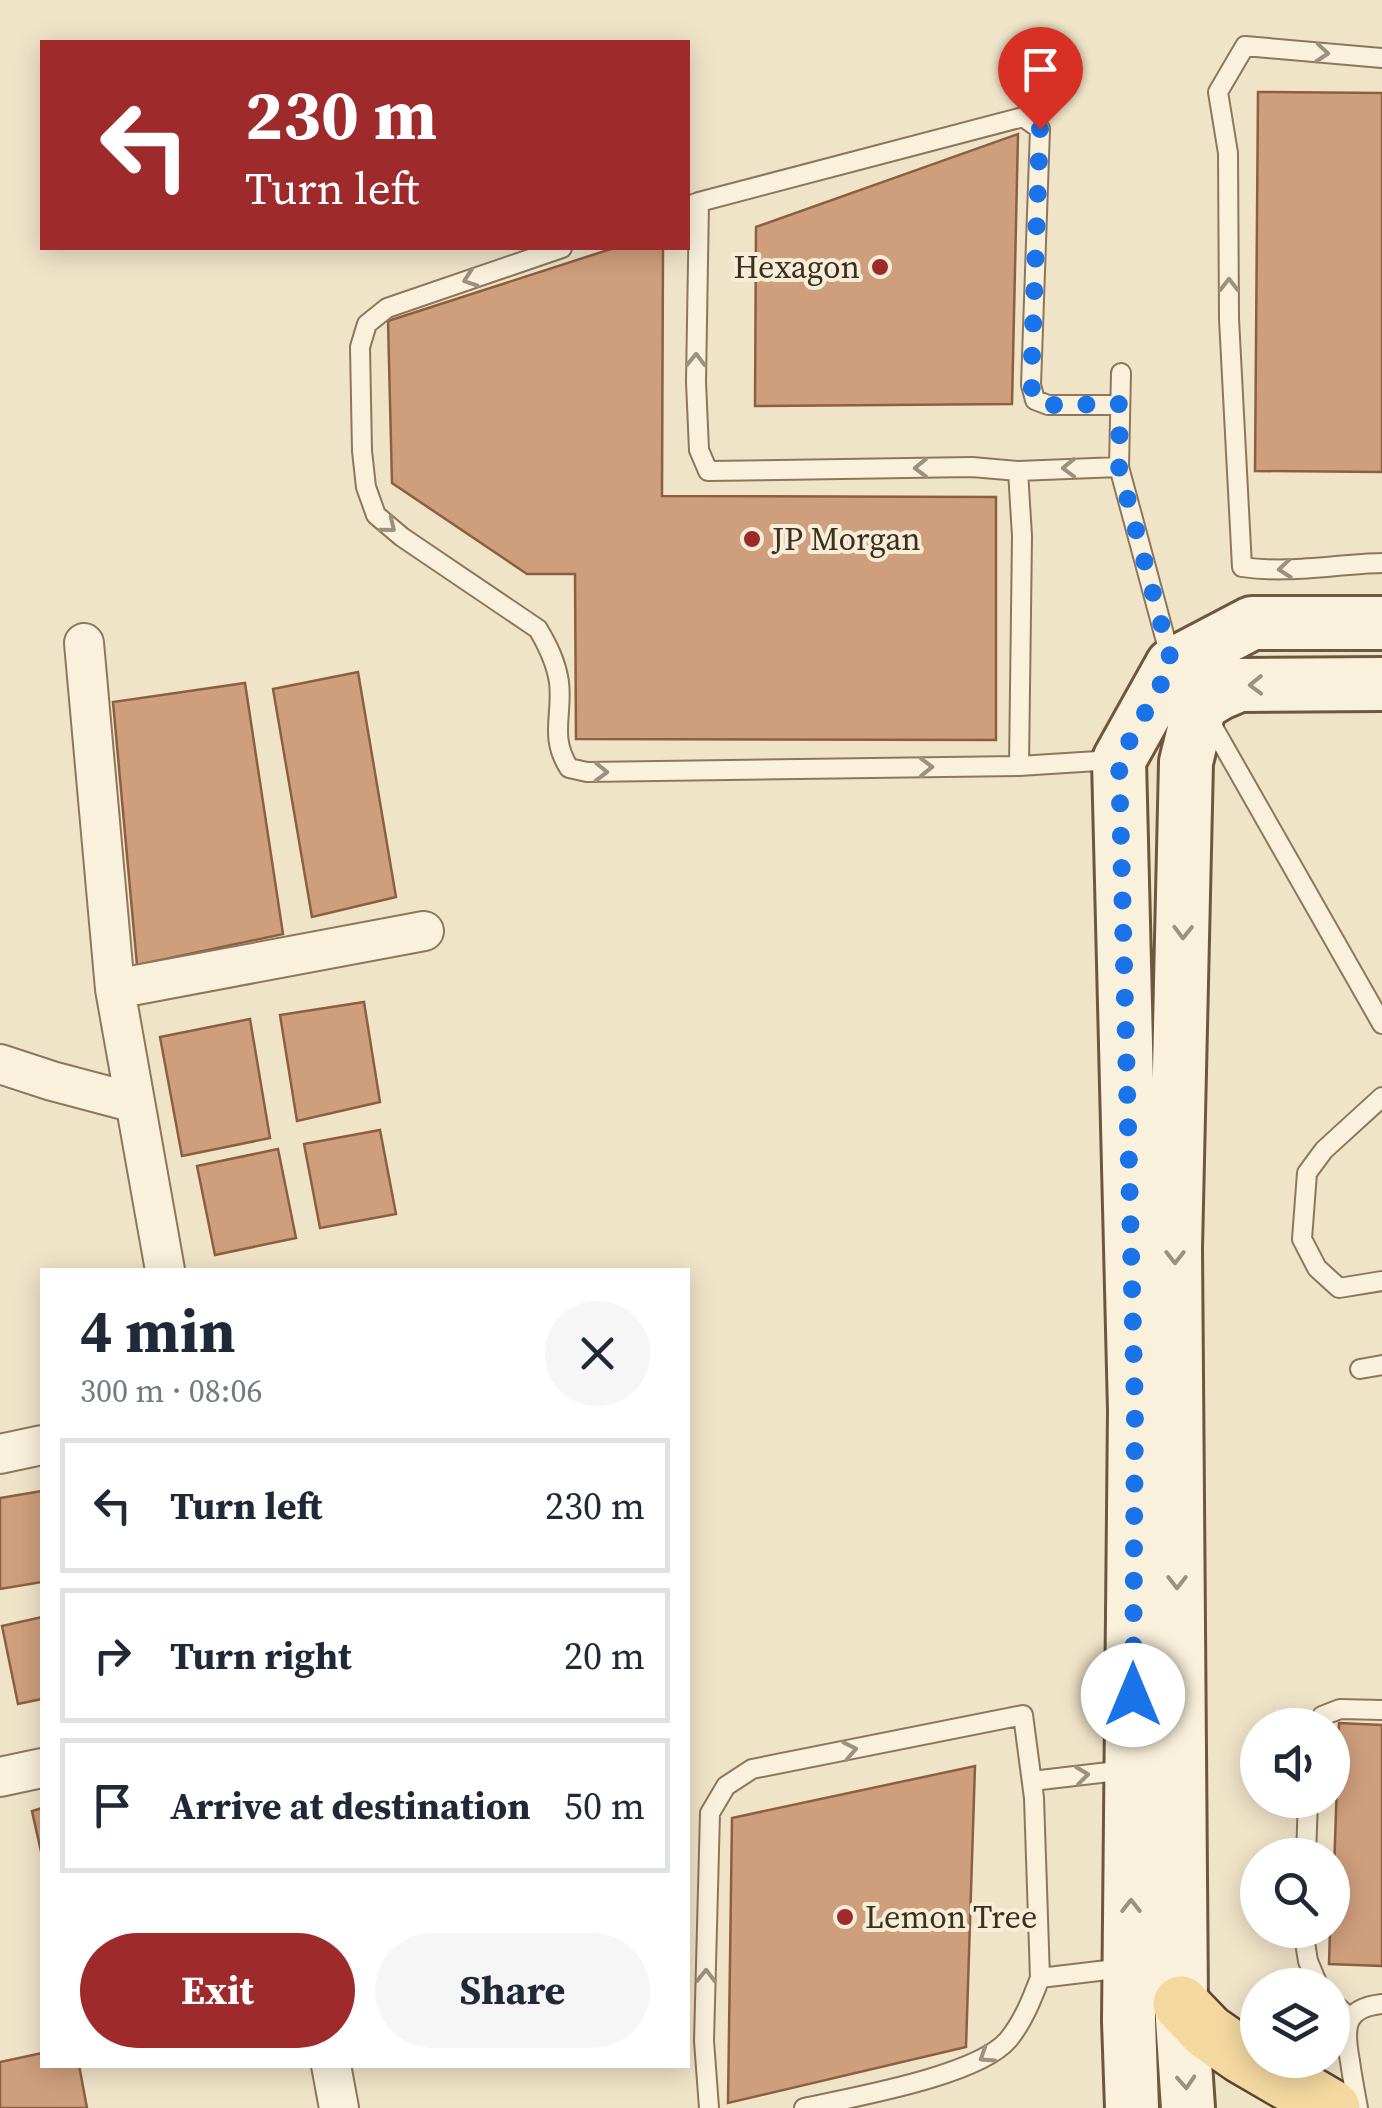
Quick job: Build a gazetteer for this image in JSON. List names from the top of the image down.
{
  "places": ["Hexagon", "JP Morgan", "Lemon Tree"],
  "page": {
    "turn": ["230 m", "Turn left"],
    "heading": ["4 min", "300 m · 08:06"],
    "list": [
      {
        "name": "Turn left",
        "value": "230 m"
      },
      {
        "name": "Turn right",
        "value": "20 m"
      },
      {
        "name": "Arrive at destination",
        "value": "50 m"
      }
    ],
    "buttons": ["Exit", "Share"]
  }
}
